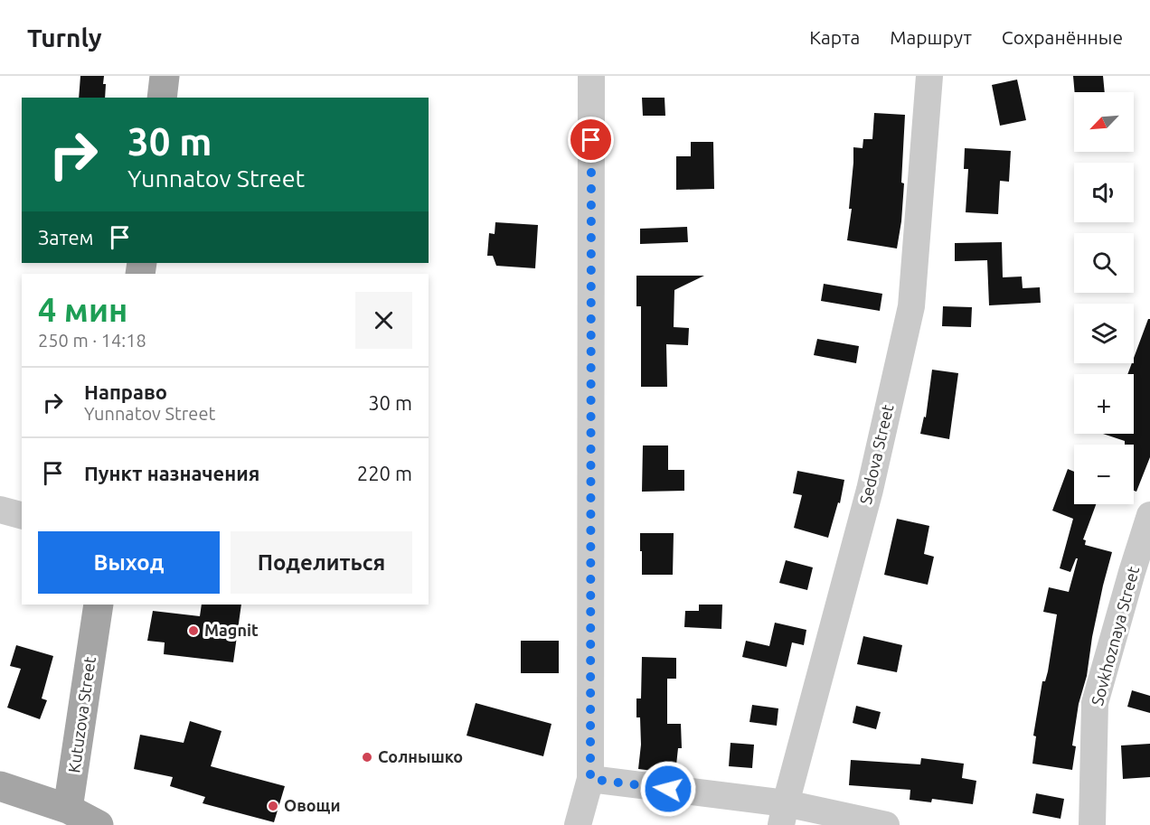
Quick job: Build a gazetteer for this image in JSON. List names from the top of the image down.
{
  "streets": {
    "main road": ["Kutuzova Street"],
    "street": ["Sedova Street", "Sovkhoznaya Street"]
  },
  "places": ["Magnit", "Солнышко", "Овощи"],
  "north": "bottom left",
  "page": {
    "header": "Turnly",
    "nav": ["Карта", "Маршрут", "Сохранённые"],
    "map_buttons": ["+", "−"],
    "turn": ["30 m", "Yunnatov Street"],
    "then": "Затем",
    "heading": ["4 мин", "250 m · 14:18"],
    "list": [
      {
        "name": "Направо",
        "note": "Yunnatov Street",
        "value": "30 m"
      },
      {
        "name": "Пункт назначения",
        "value": "220 m"
      }
    ],
    "buttons": ["Выход", "Поделиться"]
  }
}
